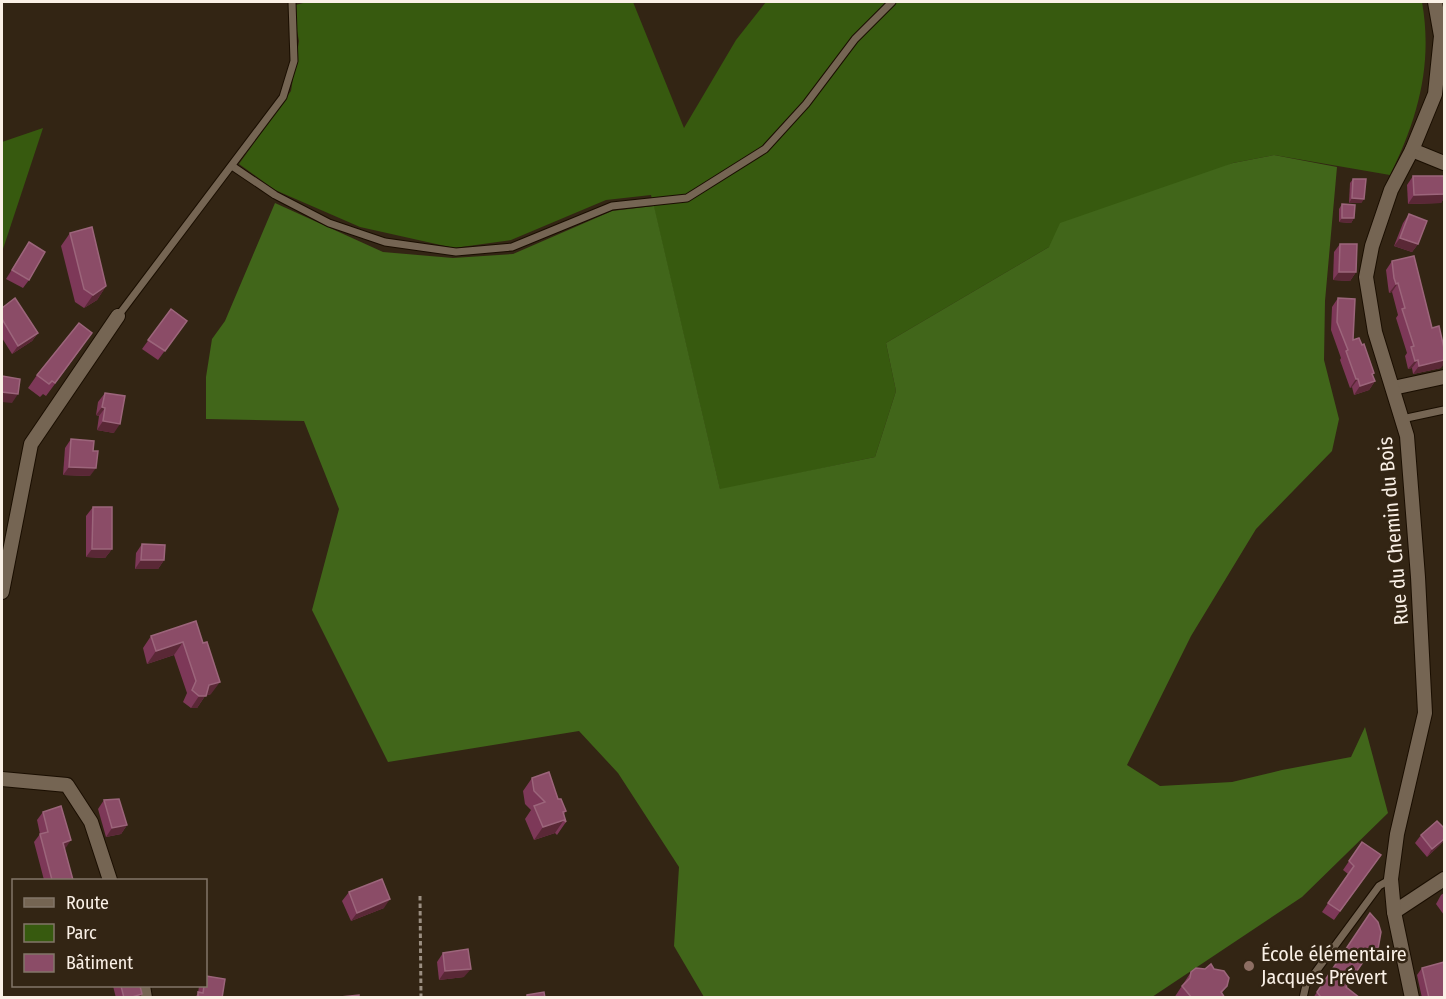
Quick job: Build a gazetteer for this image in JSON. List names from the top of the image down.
{
  "streets": {
    "street": ["Rue du Chemin du Bois"]
  },
  "places": ["École élémentaire Jacques Prévert"],
  "legend": ["Route", "Parc", "Bâtiment"]
}
